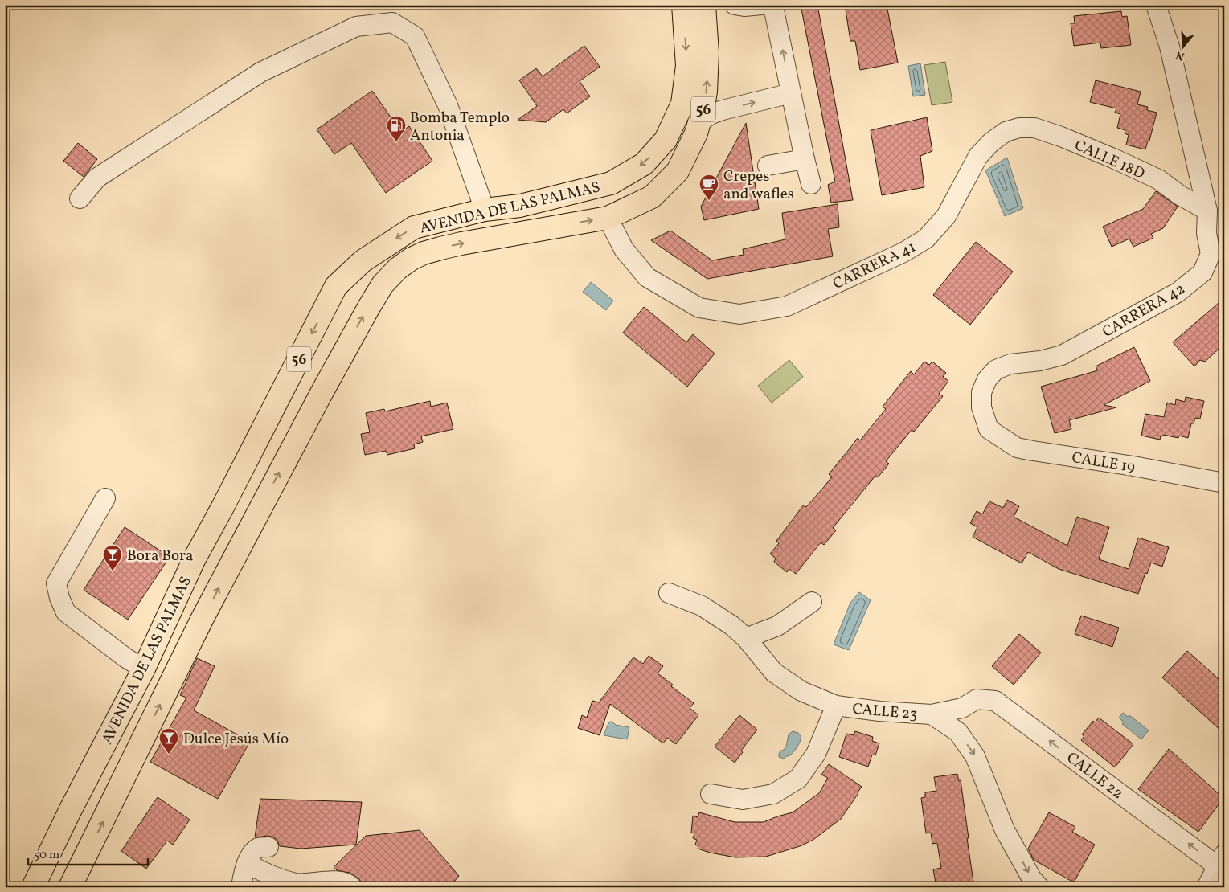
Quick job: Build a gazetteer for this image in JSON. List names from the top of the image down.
{
  "streets": {
    "main road": ["56", "AVENIDA DE LAS PALMAS"],
    "street": [
      "CALLE 18D",
      "CARRERA 41",
      "CARRERA 42",
      "CALLE 19",
      "CALLE 23",
      "CALLE 22"
    ]
  },
  "crossings": [
    ["CALLE 18D", "CARRERA 41"],
    ["CALLE 18D", "CARRERA 42"],
    ["AVENIDA DE LAS PALMAS", "CARRERA 41"],
    ["CARRERA 42", "CALLE 19"],
    ["CALLE 23", "CALLE 22"]
  ],
  "one_way": ["CALLE 22"],
  "places": {
    "fuel station": ["Bomba Templo Antonia"],
    "cafe": ["Crepes and wafles"],
    "bar": ["Bora Bora", "Dulce Jesús Mío"]
  },
  "scale_bar": "50 m",
  "north": "bottom"
}
